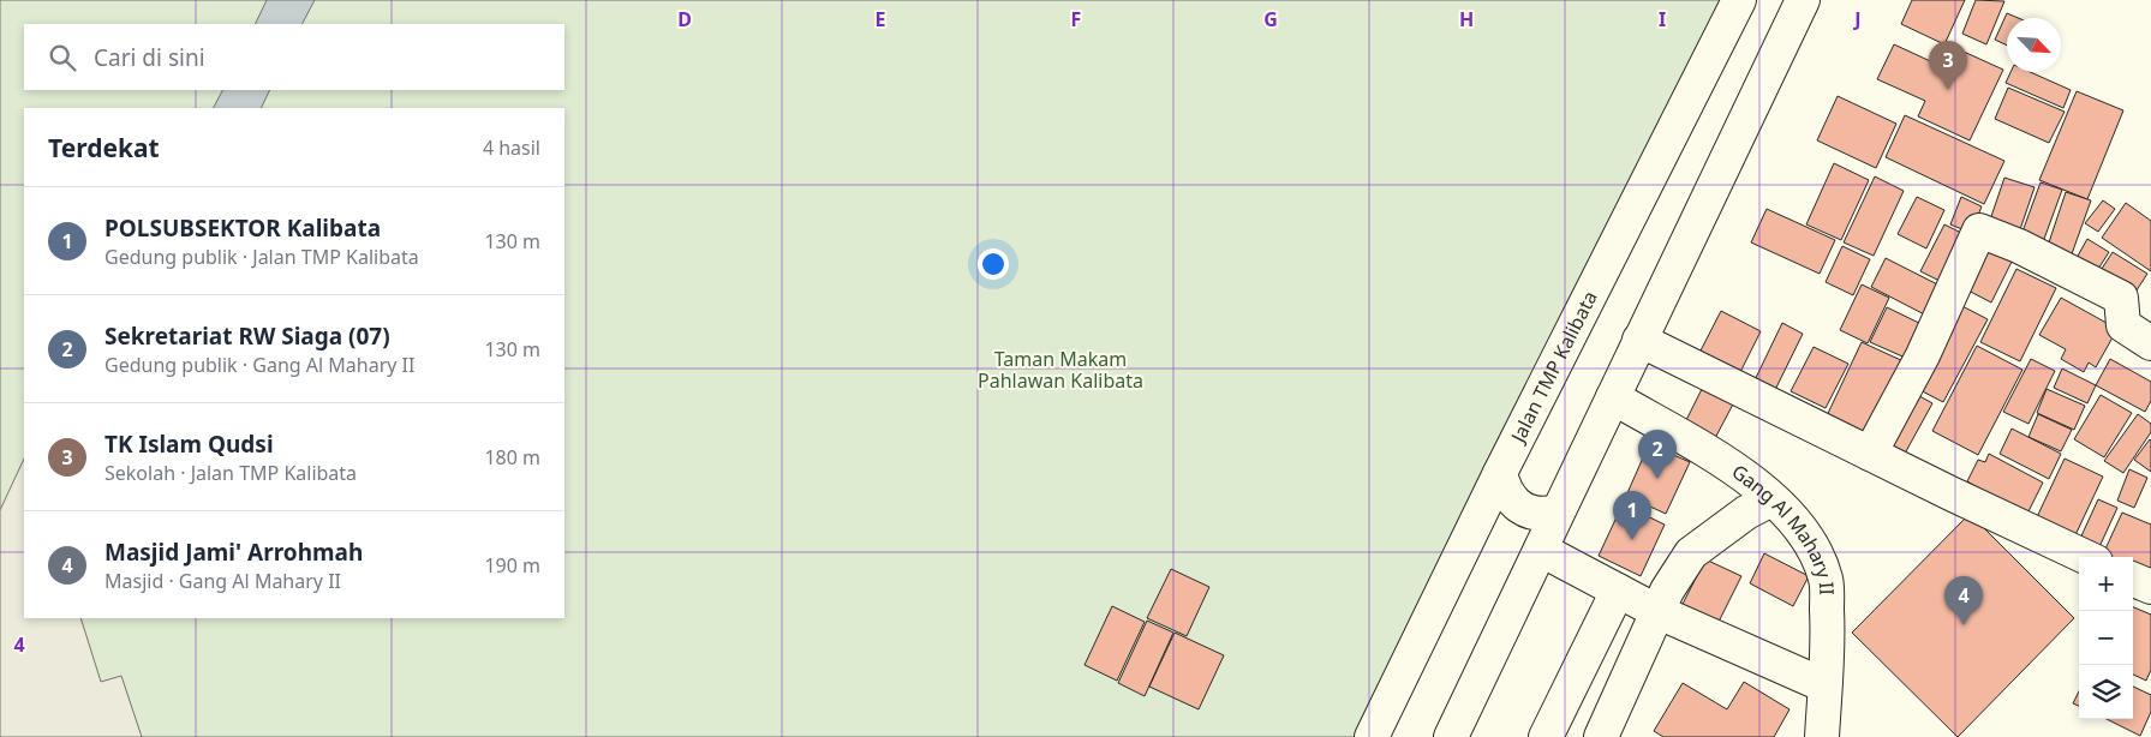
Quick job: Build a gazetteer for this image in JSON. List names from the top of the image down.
{
  "streets": {
    "street": ["Jalan TMP Kalibata", "Gang Al Mahary II"]
  },
  "parks": ["Taman Makam Pahlawan Kalibata"],
  "north": "bottom right",
  "page": {
    "search": "Cari di sini",
    "pins": [
      "3",
      "2",
      "1",
      "4"
    ],
    "heading": ["Terdekat", "4 hasil"],
    "list": [
      {
        "mark": "1",
        "name": "POLSUBSEKTOR Kalibata",
        "note": "Gedung publik · Jalan TMP Kalibata",
        "value": "130 m"
      },
      {
        "mark": "2",
        "name": "Sekretariat RW Siaga (07)",
        "note": "Gedung publik · Gang Al Mahary II",
        "value": "130 m"
      },
      {
        "mark": "3",
        "name": "TK Islam Qudsi",
        "note": "Sekolah · Jalan TMP Kalibata",
        "value": "180 m"
      },
      {
        "mark": "4",
        "name": "Masjid Jami' Arrohmah",
        "note": "Masjid · Gang Al Mahary II",
        "value": "190 m"
      }
    ],
    "map_buttons": ["+", "−"]
  },
  "grid": {
    "columns": [
      "D",
      "E",
      "F",
      "G",
      "H",
      "I",
      "J"
    ],
    "rows": ["4"]
  }
}
